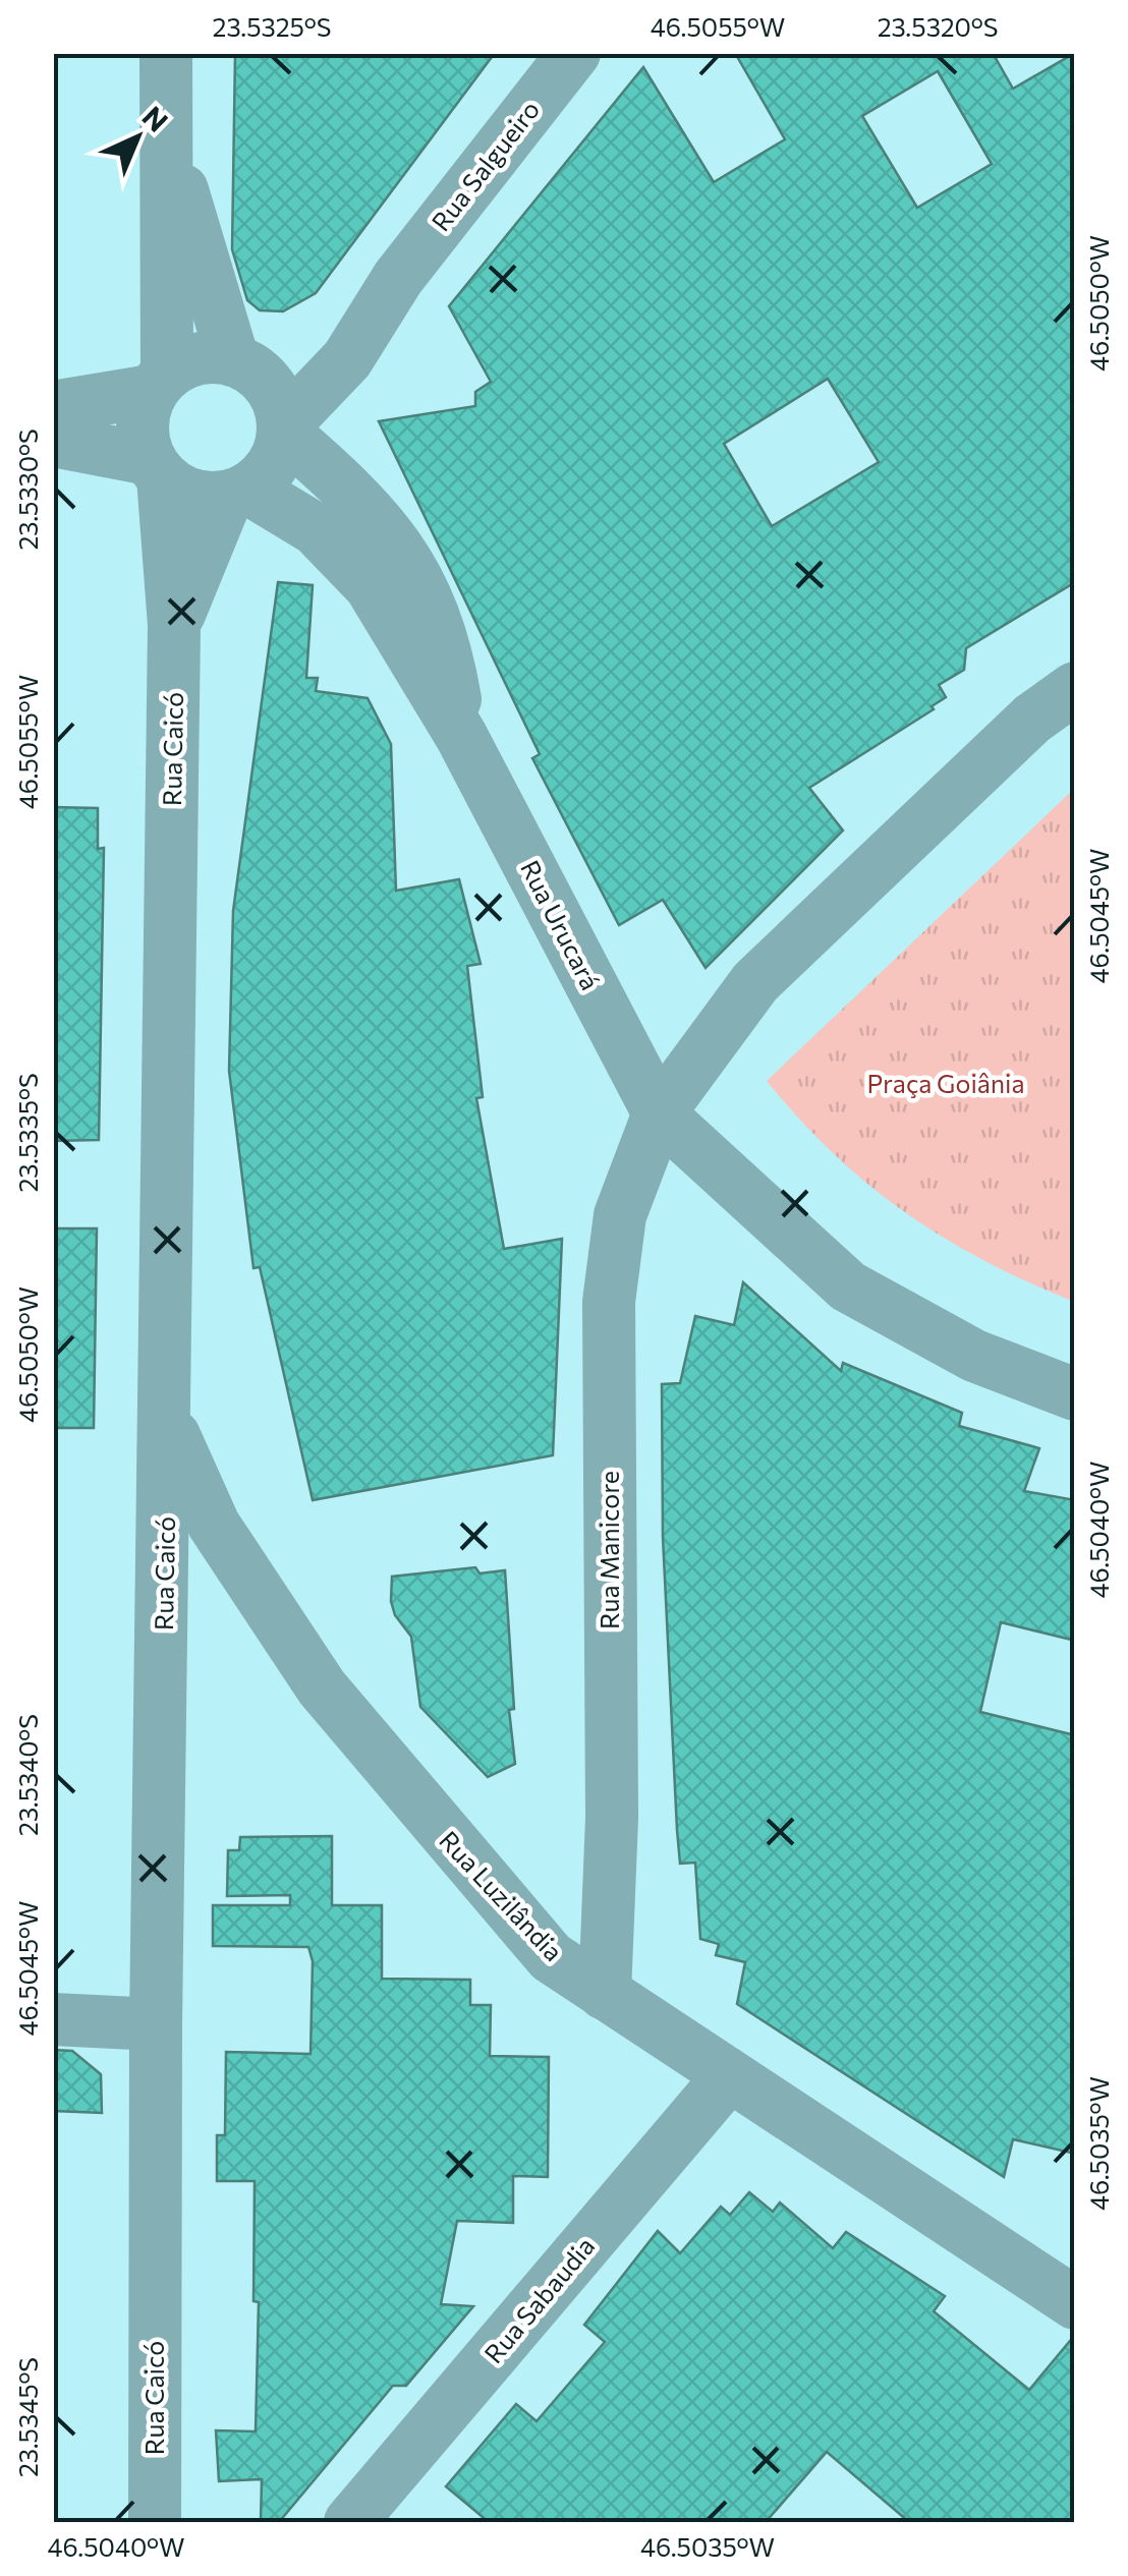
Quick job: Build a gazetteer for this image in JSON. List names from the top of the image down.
{
  "streets": {
    "street": [
      "Rua Salgueiro",
      "Rua Caicó",
      "Rua Urucará",
      "Rua Manicore",
      "Rua Luzilândia",
      "Rua Sabaudia"
    ]
  },
  "crossings": [
    ["Rua Salgueiro", "Rua Caicó"],
    ["Rua Salgueiro", "Rua Urucará"],
    ["Rua Caicó", "Rua Urucará"],
    ["Rua Caicó", "Rua Luzilândia"],
    ["Rua Urucará", "Rua Manicore"],
    ["Rua Manicore", "Rua Luzilândia"],
    ["Rua Luzilândia", "Rua Sabaudia"]
  ],
  "parks": ["Praça Goiânia"],
  "north": "top right",
  "coordinates": [
    "23.5325°S",
    "46.5055°W",
    "23.5320°S",
    "46.5050°W",
    "23.5330°S",
    "46.5045°W",
    "23.5335°S",
    "46.5040°W",
    "23.5340°S",
    "46.5035°W",
    "23.5345°S"
  ]
}
